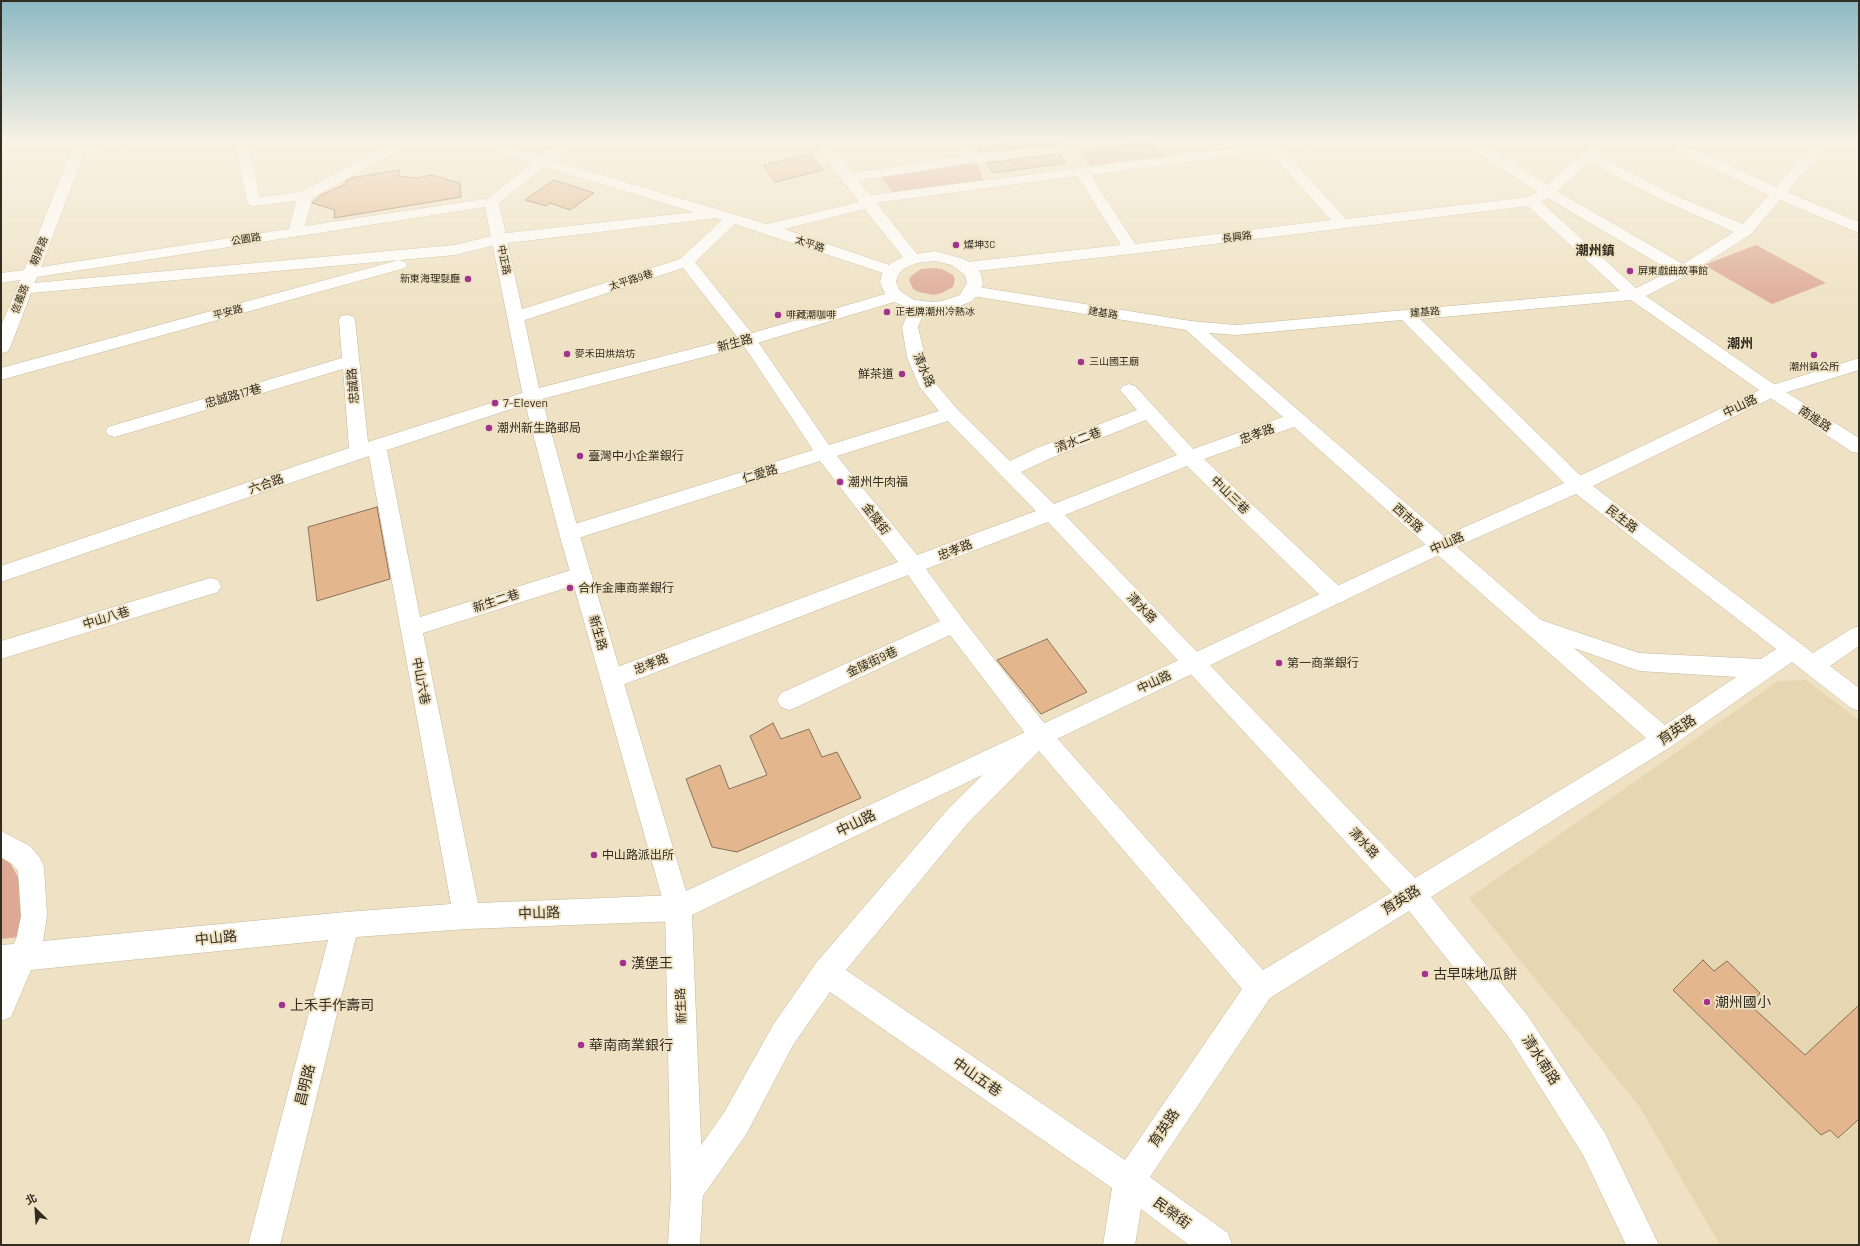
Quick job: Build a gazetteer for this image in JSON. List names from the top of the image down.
{
  "streets": {
    "street": [
      "長興路",
      "公園路",
      "太平路",
      "朝昇路",
      "中正路",
      "太平路9巷",
      "信義路",
      "平安路",
      "建基路",
      "新生路",
      "清水路",
      "忠誠路",
      "忠誠路17巷",
      "中山路",
      "南進路",
      "忠孝路",
      "清水二巷",
      "仁愛路",
      "六合路",
      "中山三巷",
      "西市路",
      "金陵街",
      "民生路",
      "新生二巷",
      "中山八巷",
      "金陵街9巷",
      "中山六巷",
      "育英路",
      "清水南路",
      "中山五巷",
      "昌明路",
      "民榮街"
    ]
  },
  "crossings": [
    ["長興路", "太平路"],
    ["長興路", "建基路"],
    ["長興路", "新生路"],
    ["長興路", "清水路"],
    ["長興路", "南進路"],
    ["公園路", "朝昇路"],
    ["公園路", "中正路"],
    ["公園路", "信義路"],
    ["太平路", "太平路9巷"],
    ["太平路", "建基路"],
    ["太平路", "新生路"],
    ["太平路", "清水路"],
    ["朝昇路", "信義路"],
    ["中正路", "太平路9巷"],
    ["中正路", "新生路"],
    ["中正路", "六合路"],
    ["太平路9巷", "金陵街"],
    ["建基路", "新生路"],
    ["建基路", "清水路"],
    ["建基路", "南進路"],
    ["建基路", "西市路"],
    ["建基路", "民生路"],
    ["新生路", "清水路"],
    ["新生路", "中山路"],
    ["新生路", "忠孝路"],
    ["新生路", "仁愛路"],
    ["新生路", "六合路"],
    ["新生路", "金陵街"],
    ["新生路", "新生二巷"],
    ["清水路", "中山路"],
    ["清水路", "忠孝路"],
    ["清水路", "清水二巷"],
    ["清水路", "仁愛路"],
    ["清水路", "育英路"],
    ["清水路", "清水南路"],
    ["忠誠路", "忠誠路17巷"],
    ["忠誠路", "六合路"],
    ["忠誠路", "中山六巷"],
    ["中山路", "南進路"],
    ["中山路", "中山三巷"],
    ["中山路", "西市路"],
    ["中山路", "金陵街"],
    ["中山路", "民生路"],
    ["中山路", "中山六巷"],
    ["中山路", "中山五巷"],
    ["中山路", "昌明路"],
    ["忠孝路", "中山三巷"],
    ["忠孝路", "西市路"],
    ["忠孝路", "金陵街"],
    ["清水二巷", "中山三巷"],
    ["仁愛路", "金陵街"],
    ["六合路", "中山六巷"],
    ["西市路", "育英路"],
    ["金陵街", "金陵街9巷"],
    ["金陵街", "育英路"],
    ["民生路", "育英路"],
    ["新生二巷", "中山六巷"],
    ["育英路", "清水南路"],
    ["育英路", "中山五巷"],
    ["育英路", "民榮街"],
    ["中山五巷", "民榮街"]
  ],
  "districts": ["潮州鎮", "潮州"],
  "places": [
    "燦坤3C",
    "屏東戲曲故事館",
    "新東海理髮廳",
    "正老牌潮州冷熱冰",
    "啡藏潮咖啡",
    "麥禾田烘焙坊",
    "潮州鎮公所",
    "三山國王廟",
    "鮮茶道",
    "7-Eleven",
    "潮州新生路郵局",
    "臺灣中小企業銀行",
    "潮州牛肉福",
    "合作金庫商業銀行",
    "第一商業銀行",
    "中山路派出所",
    "漢堡王",
    "古早味地瓜餅",
    "潮州國小",
    "上禾手作壽司",
    "華南商業銀行"
  ],
  "north": "top left"
}
